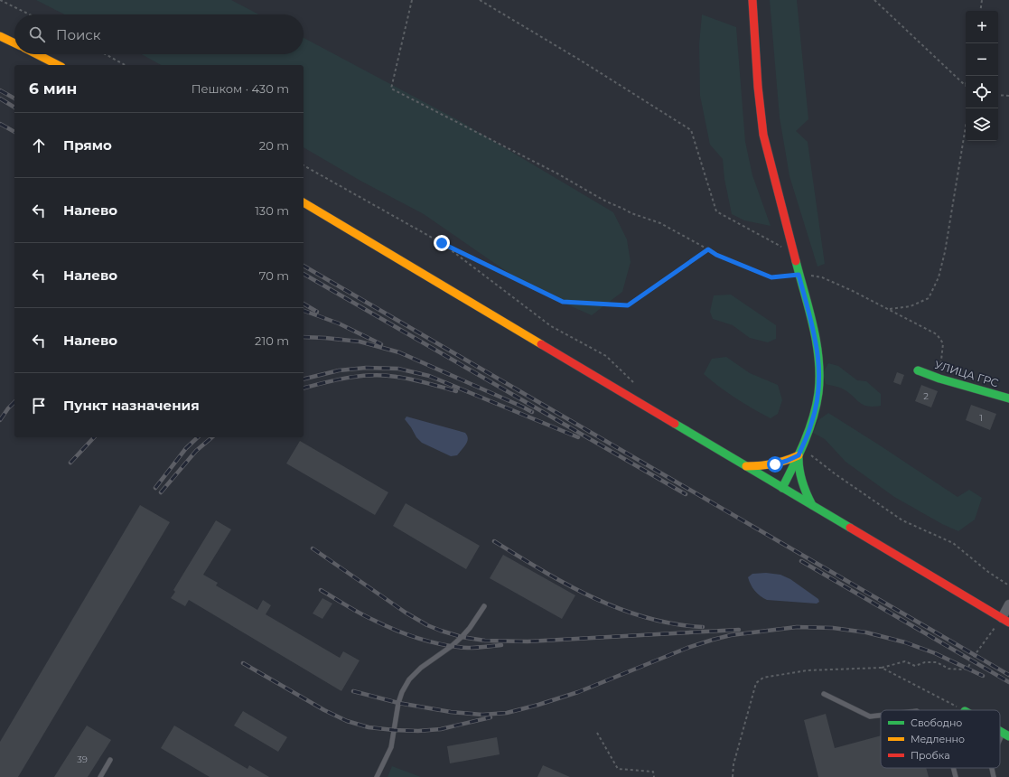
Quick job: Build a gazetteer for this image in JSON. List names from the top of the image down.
{
  "streets": {
    "main road": ["УЛИЦА ГРС"]
  },
  "house_numbers": ["2", "1", "39"],
  "legend": ["Свободно", "Медленно", "Пробка"],
  "page": {
    "map_buttons": ["+", "−"],
    "search": "Поиск",
    "heading": ["6 мин", "Пешком · 430 m"],
    "list": [
      ["Прямо", "20 m"],
      ["Налево", "130 m"],
      ["Налево", "70 m"],
      ["Налево", "210 m"],
      "Пункт назначения"
    ]
  }
}
